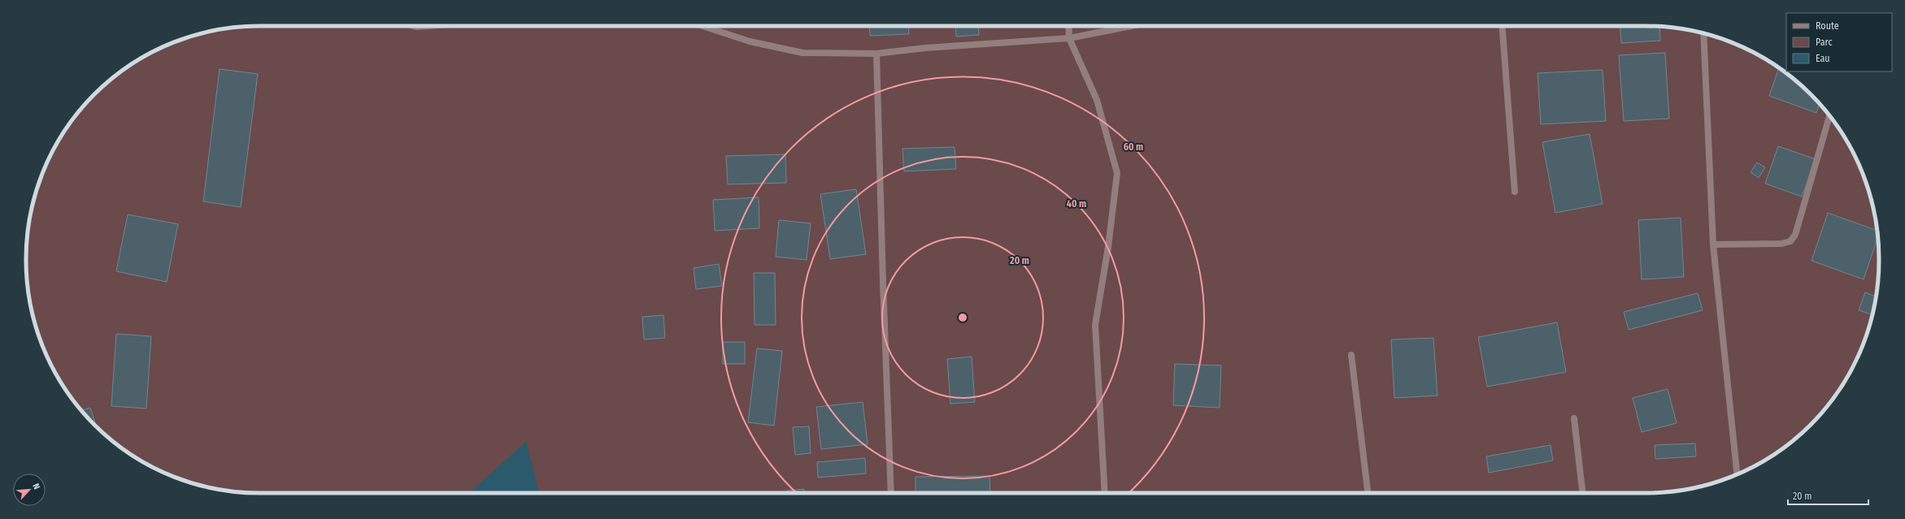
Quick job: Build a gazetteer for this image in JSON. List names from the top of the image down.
{
  "legend": ["Route", "Parc", "Eau"],
  "scale_bar": "20 m",
  "north": "top right",
  "rings": ["60 m", "40 m", "20 m"]
}
